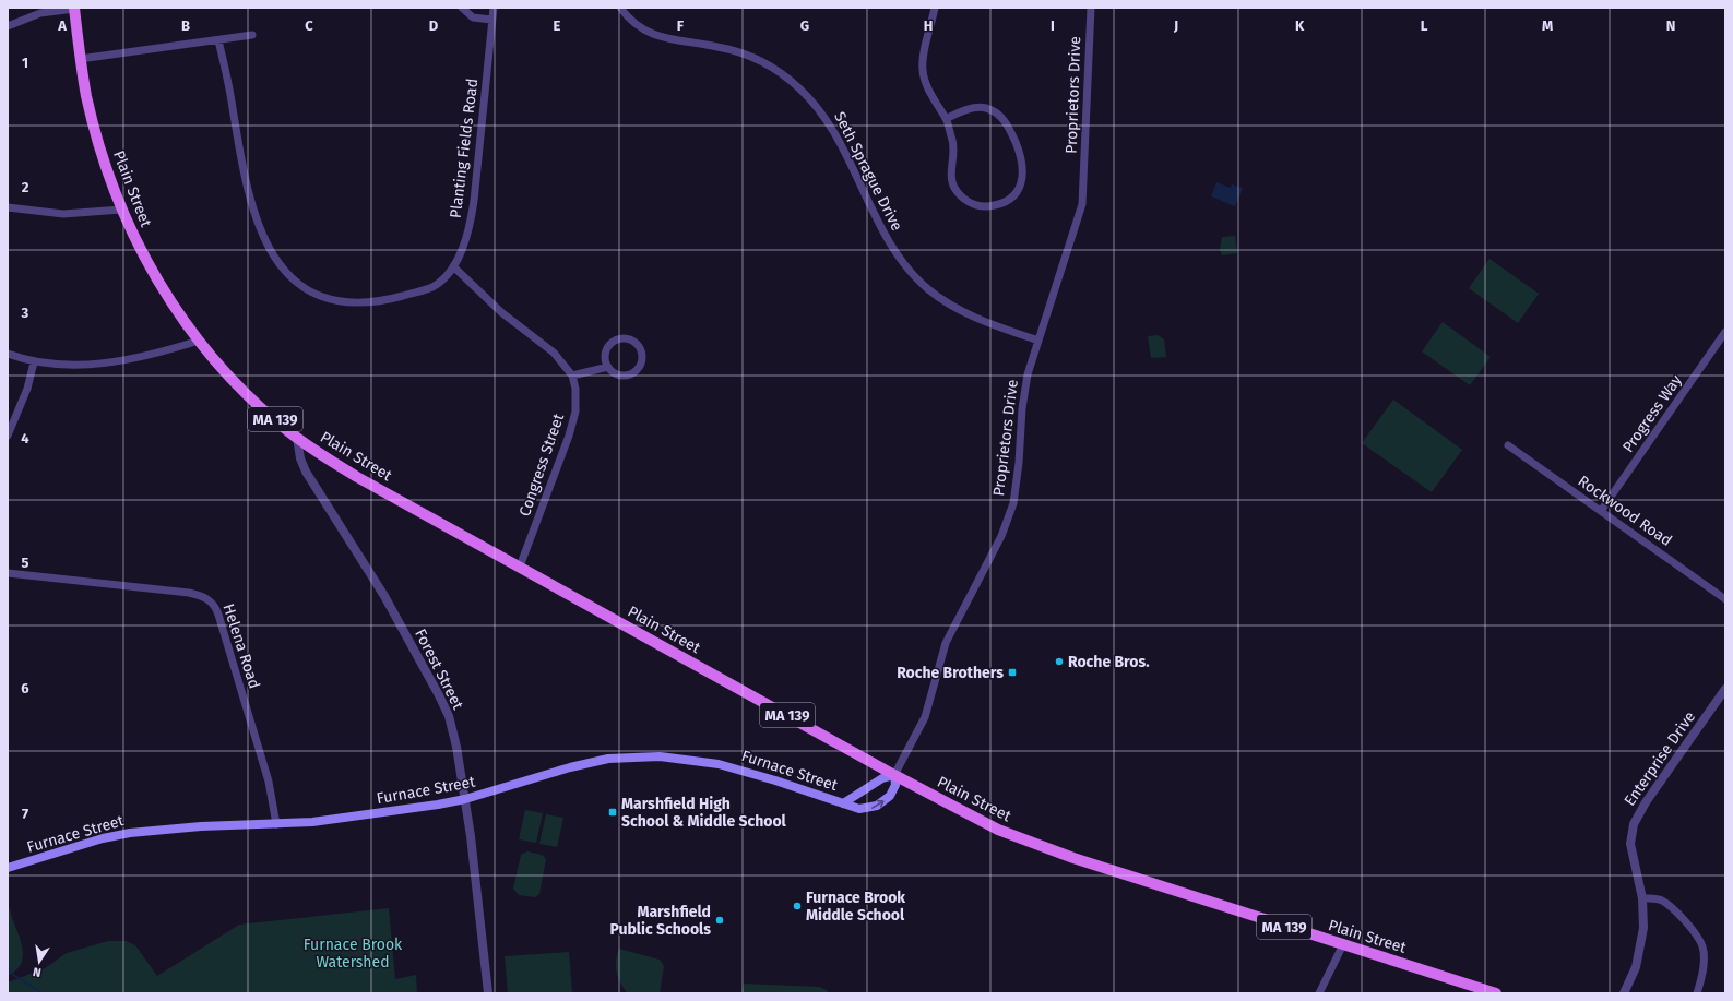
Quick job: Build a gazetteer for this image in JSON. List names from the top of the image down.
{
  "streets": {
    "main road": ["Plain Street", "MA 139", "Furnace Street"],
    "street": [
      "Proprietors Drive",
      "Planting Fields Road",
      "Seth Sprague Drive",
      "Progress Way",
      "Congress Street",
      "Rockwood Road",
      "Helena Road",
      "Forest Street",
      "Enterprise Drive"
    ]
  },
  "crossings": [
    ["Proprietors Drive", "Seth Sprague Drive"],
    ["Proprietors Drive", "Plain Street"],
    ["Proprietors Drive", "Furnace Street"],
    ["Planting Fields Road", "Congress Street"],
    ["Plain Street", "Congress Street"],
    ["Plain Street", "Forest Street"],
    ["Plain Street", "Furnace Street"],
    ["Progress Way", "Rockwood Road"],
    ["Helena Road", "Furnace Street"],
    ["Forest Street", "Furnace Street"]
  ],
  "parks": ["Furnace Brook Watershed"],
  "places": {
    "other": ["Roche Bros.", "Furnace Brook Middle School", "Marshfield Public Schools"],
    "transit": ["Roche Brothers", "Marshfield High School & Middle School"]
  },
  "north": "bottom",
  "grid": {
    "columns": [
      "A",
      "B",
      "C",
      "D",
      "E",
      "F",
      "G",
      "H",
      "I",
      "J",
      "K",
      "L",
      "M",
      "N"
    ],
    "rows": [
      "1",
      "2",
      "3",
      "4",
      "5",
      "6",
      "7"
    ]
  }
}
